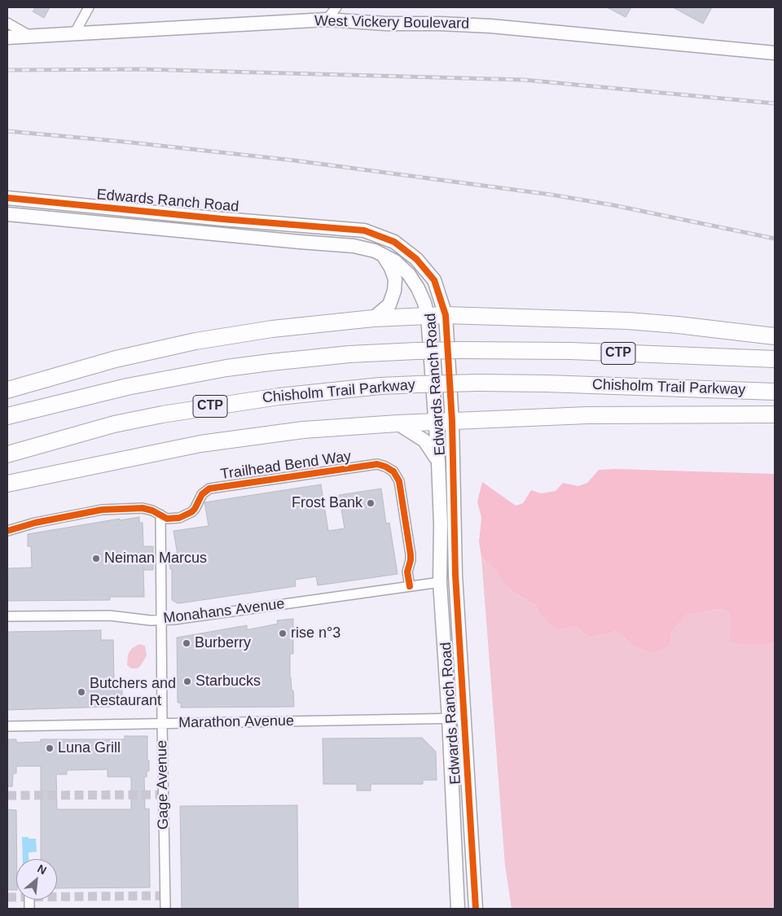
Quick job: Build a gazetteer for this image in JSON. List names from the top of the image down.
{
  "streets": {
    "highway": ["CTP", "Chisholm Trail Parkway"],
    "street": [
      "West Vickery Boulevard",
      "Edwards Ranch Road",
      "Trailhead Bend Way",
      "Monahans Avenue",
      "Marathon Avenue",
      "Gage Avenue"
    ]
  },
  "crossings": [
    ["Edwards Ranch Road", "Monahans Avenue"],
    ["Edwards Ranch Road", "Marathon Avenue"],
    ["Trailhead Bend Way", "Monahans Avenue"],
    ["Trailhead Bend Way", "Gage Avenue"],
    ["Monahans Avenue", "Gage Avenue"],
    ["Marathon Avenue", "Gage Avenue"]
  ],
  "places": [
    "Frost Bank",
    "Neiman Marcus",
    "rise n°3",
    "Burberry",
    "Starbucks",
    "Butchers and Restaurant",
    "Luna Grill"
  ],
  "north": "top right"
}
